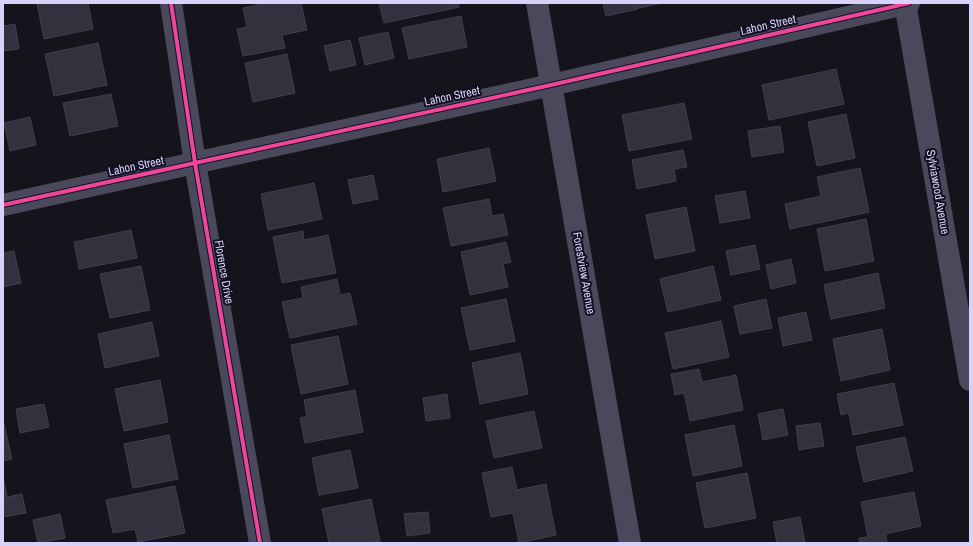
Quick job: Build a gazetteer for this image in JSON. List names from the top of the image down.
{
  "streets": {
    "street": [
      "Lahon Street",
      "Sylviawood Avenue",
      "Florence Drive",
      "Forestview Avenue"
    ]
  },
  "crossings": [
    ["Lahon Street", "Sylviawood Avenue"],
    ["Lahon Street", "Florence Drive"],
    ["Lahon Street", "Forestview Avenue"]
  ]
}
